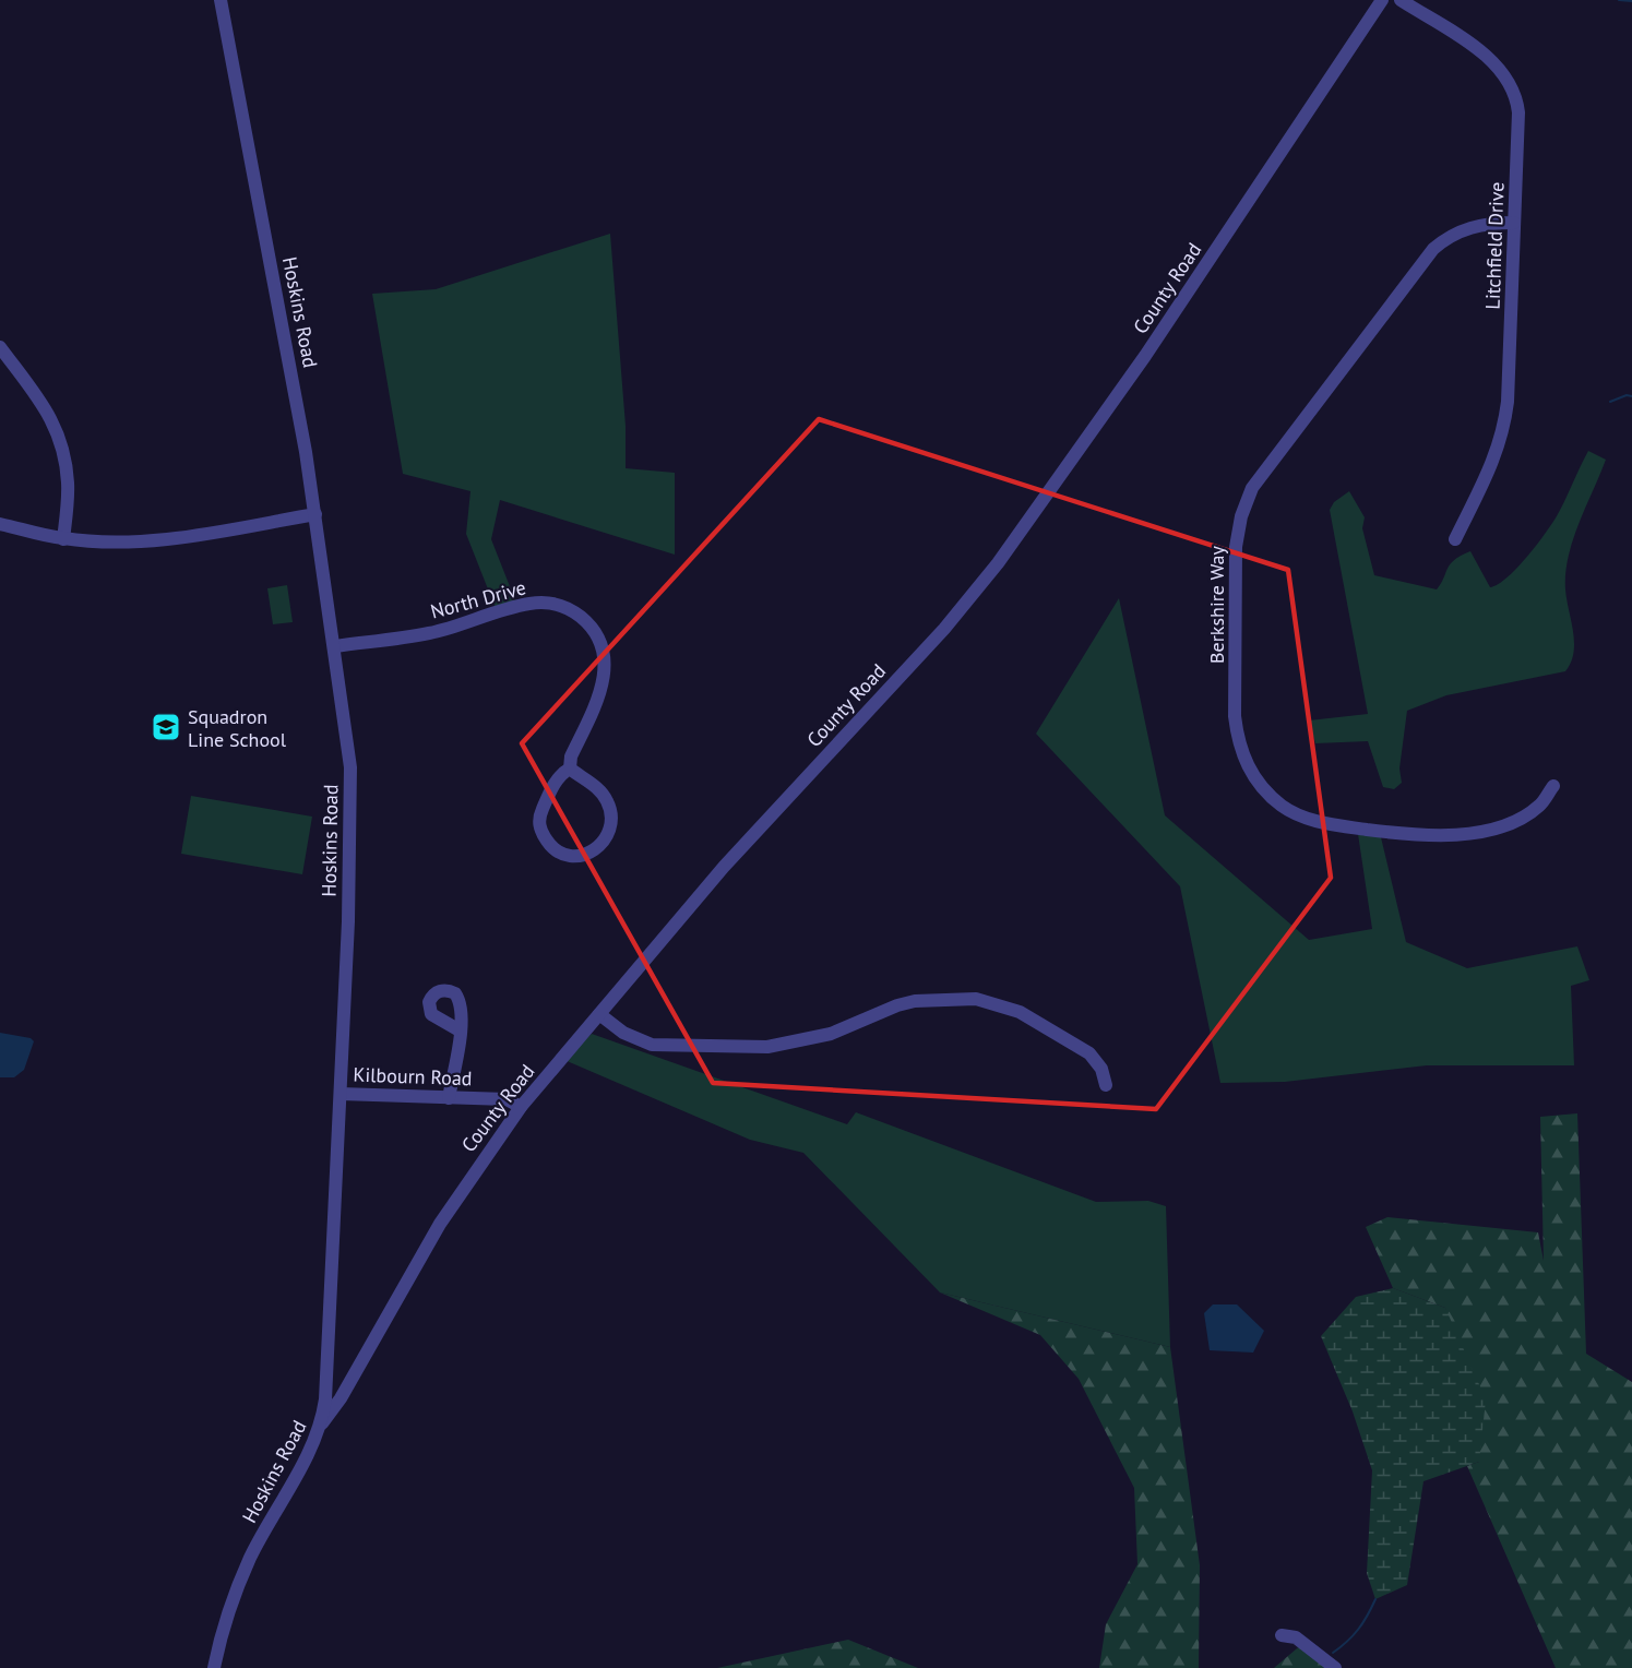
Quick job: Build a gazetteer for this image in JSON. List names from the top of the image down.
{
  "streets": {
    "street": [
      "Litchfield Drive",
      "County Road",
      "Hoskins Road",
      "North Drive",
      "Berkshire Way",
      "Kilbourn Road"
    ]
  },
  "crossings": [
    ["Litchfield Drive", "Berkshire Way"],
    ["County Road", "Hoskins Road"],
    ["County Road", "Kilbourn Road"],
    ["Hoskins Road", "North Drive"],
    ["Hoskins Road", "Kilbourn Road"]
  ],
  "places": {
    "school or university": ["Squadron Line School"]
  }
}
